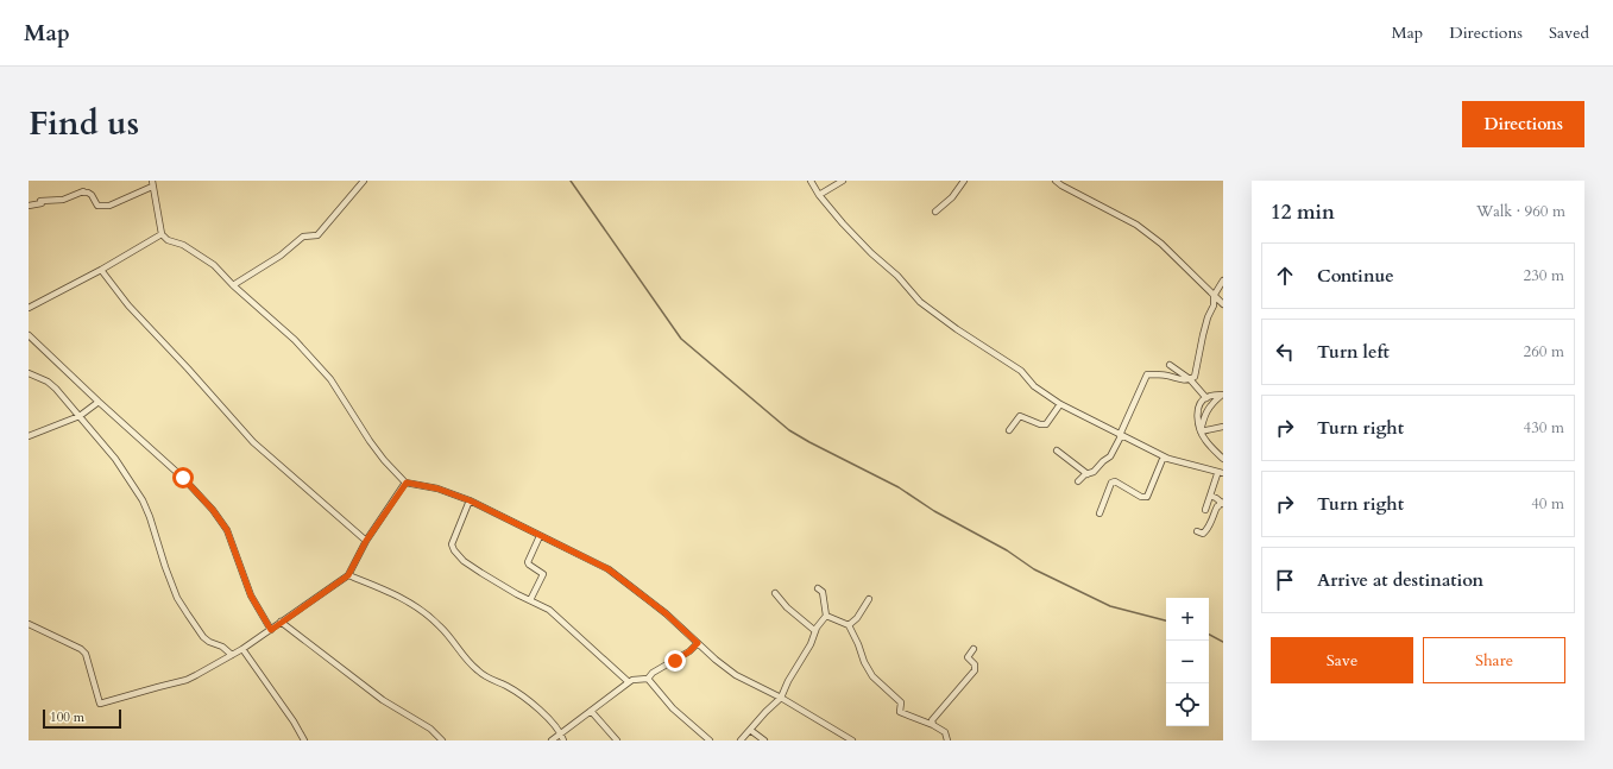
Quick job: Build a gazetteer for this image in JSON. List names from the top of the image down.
{
  "scale_bar": "100 m",
  "page": {
    "header": "Map",
    "nav": ["Map", "Directions", "Saved"],
    "title": "Find us",
    "buttons": [
      "Directions",
      ["Save", "Share"]
    ],
    "heading": ["12 min", "Walk · 960 m"],
    "list": [
      ["Continue", "230 m"],
      ["Turn left", "260 m"],
      ["Turn right", "430 m"],
      ["Turn right", "40 m"],
      "Arrive at destination"
    ],
    "map_buttons": ["+", "−"],
    "scale": "100 m"
  }
}
